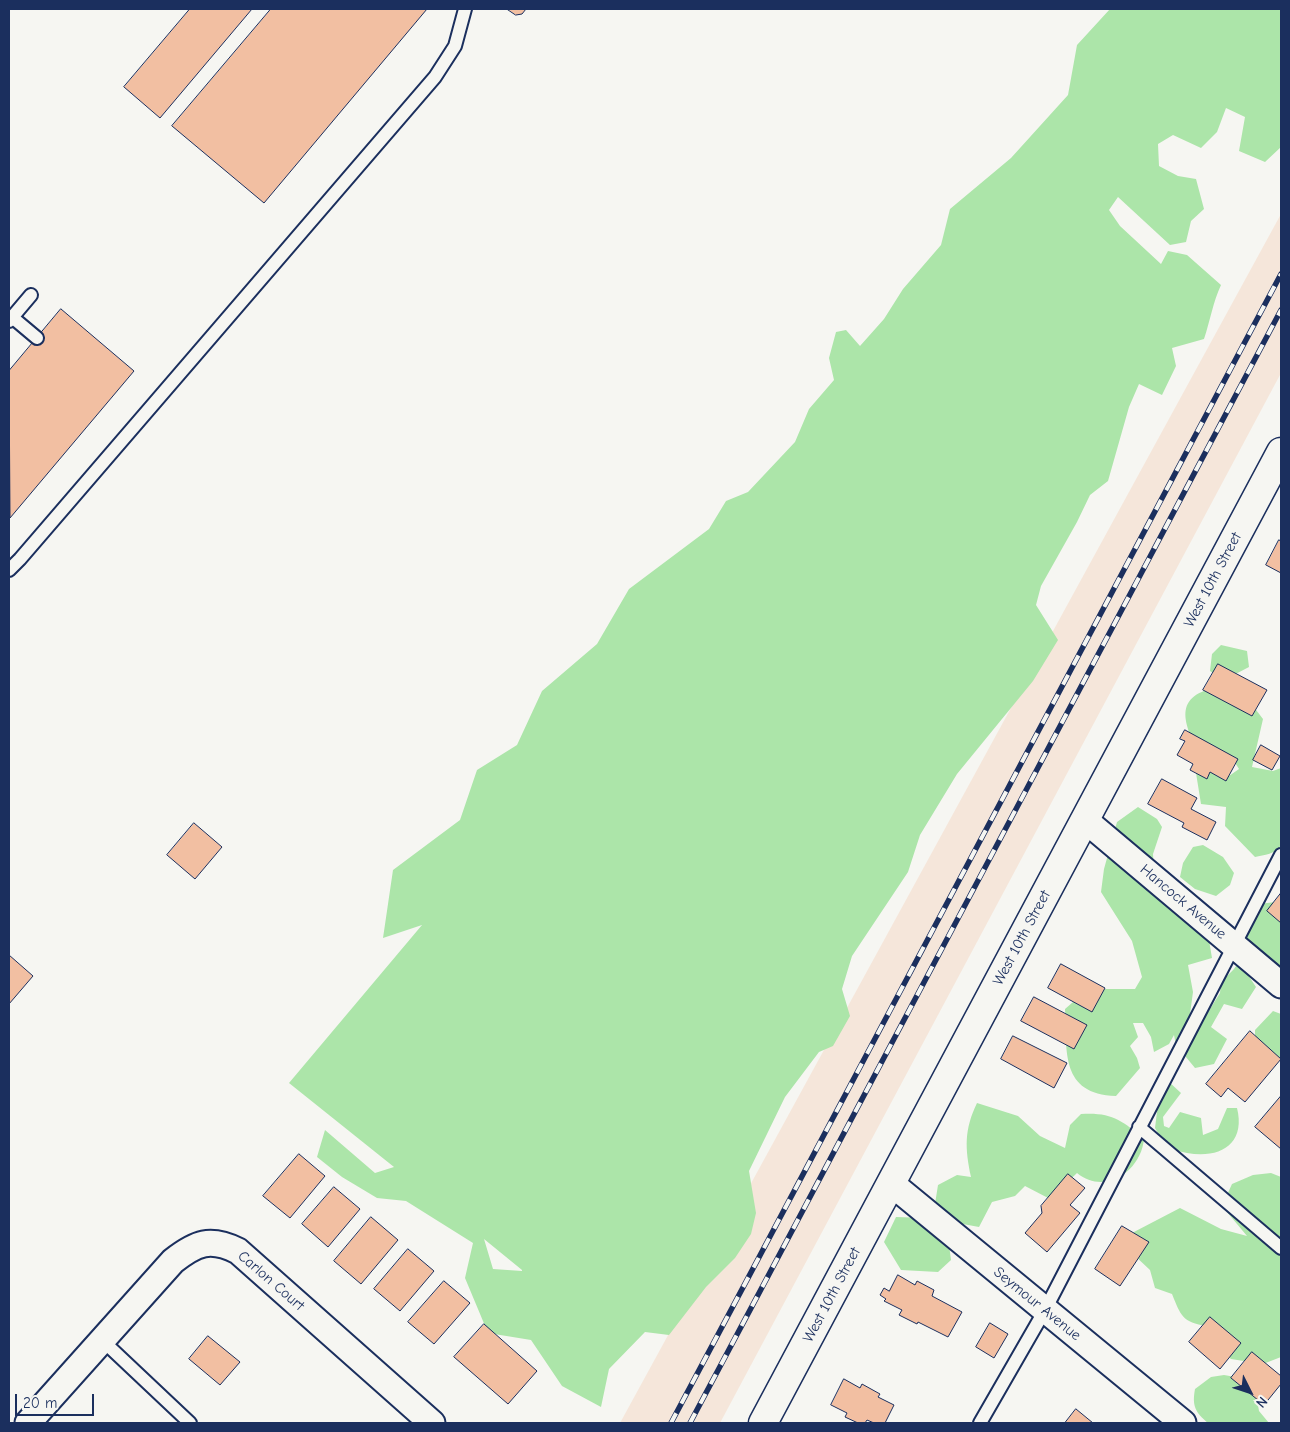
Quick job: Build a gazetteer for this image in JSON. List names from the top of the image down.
{
  "streets": {
    "street": [
      "West 10th Street",
      "Hancock Avenue",
      "Carlon Court",
      "Seymour Avenue"
    ]
  },
  "crossings": [
    ["West 10th Street", "Hancock Avenue"],
    ["West 10th Street", "Seymour Avenue"]
  ],
  "scale_bar": "20 m",
  "north": "bottom right"
}
